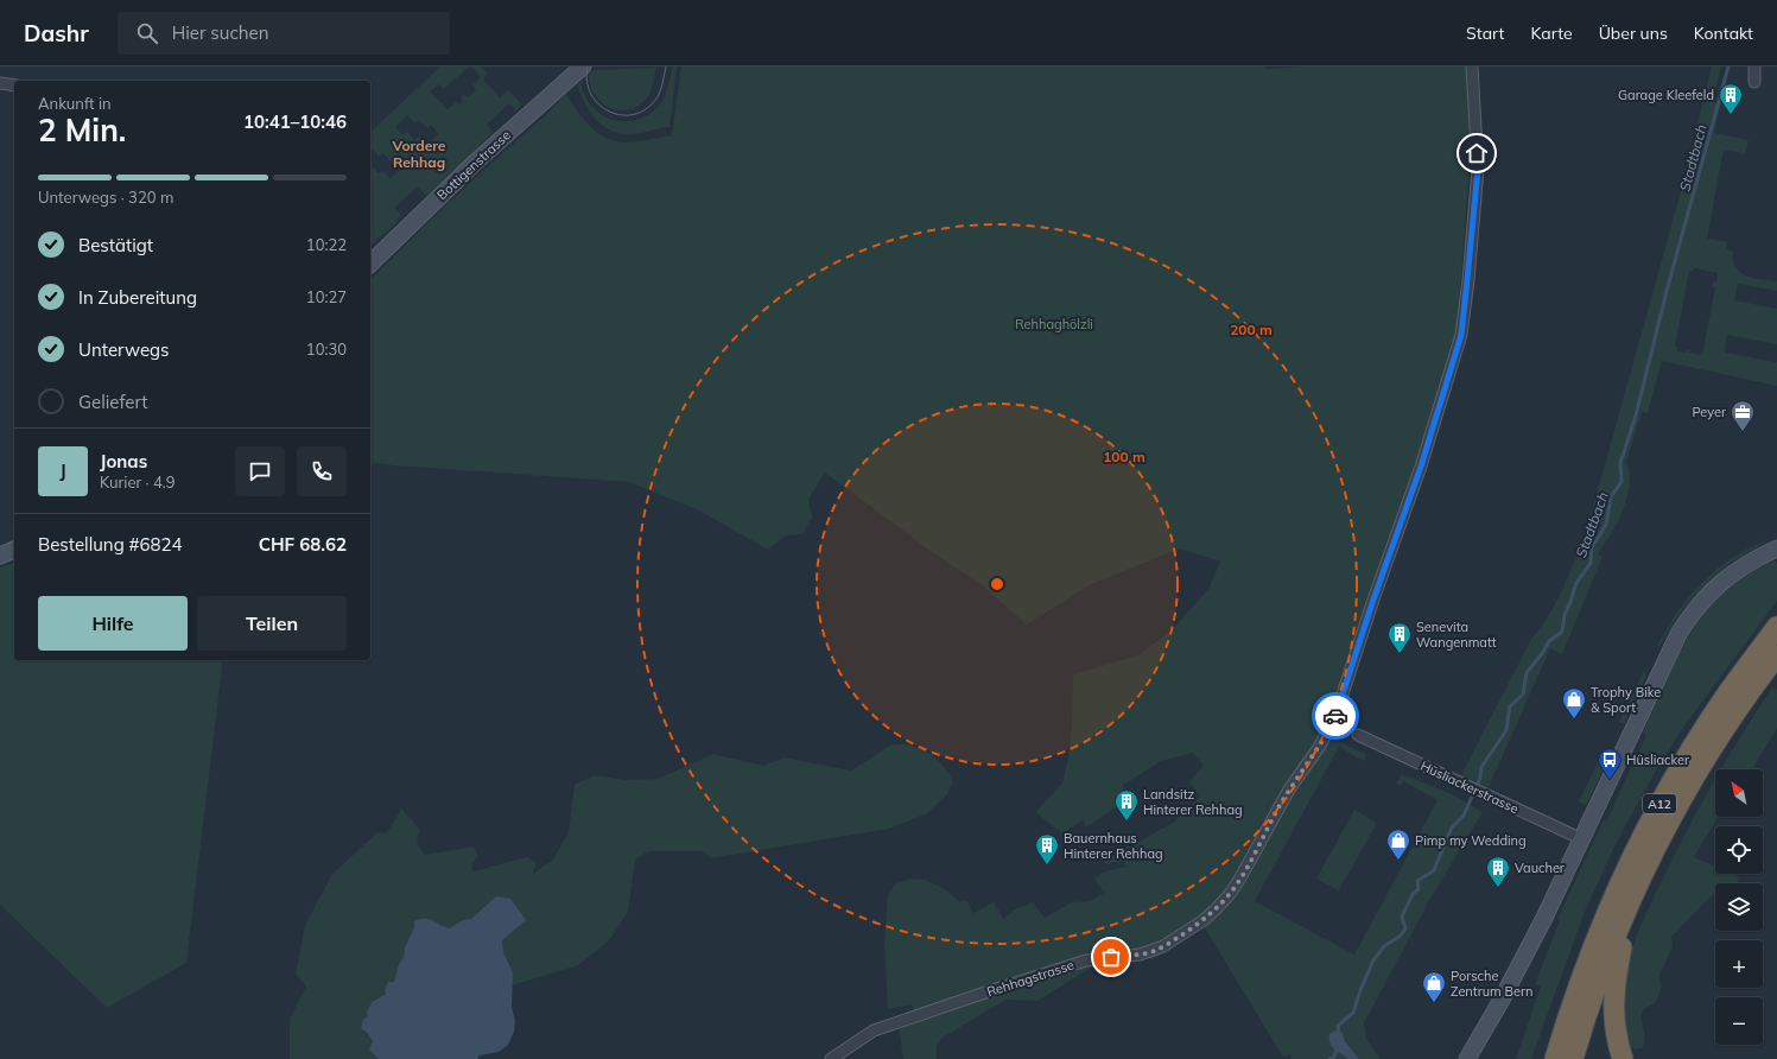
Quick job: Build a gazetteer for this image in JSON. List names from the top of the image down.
{
  "streets": {
    "highway": ["A12"],
    "main road": ["Bottigenstrasse"],
    "street": ["Hüsliackerstrasse", "Rehhagstrasse"]
  },
  "districts": ["Vordere Rehhag"],
  "water": ["Stadtbach"],
  "parks": ["Rehhaghölzli"],
  "places": {
    "building": [
      "Garage Kleefeld",
      "Senevita Wangenmatt",
      "Landsitz Hinterer Rehhag",
      "Bauernhaus Hinterer Rehhag",
      "Vaucher"
    ],
    "office": ["Peyer"],
    "shop": ["Trophy Bike & Sport", "Pimp my Wedding", "Porsche Zentrum Bern"],
    "bus stop": ["Hüsliacker"]
  },
  "north": "top left",
  "page": {
    "header": "Dashr",
    "search": "Hier suchen",
    "nav": [
      "Start",
      "Karte",
      "Über uns",
      "Kontakt"
    ],
    "heading": ["2 Min.", "Ankunft in", "10:41–10:46"],
    "panel": [
      "Jonas",
      "Kurier · 4.9",
      "Bestellung #6824",
      "CHF 68.62"
    ],
    "bar": "Unterwegs · 320 m",
    "list": [
      ["Bestätigt", "10:22"],
      ["In Zubereitung", "10:27"],
      ["Unterwegs", "10:30"],
      "Geliefert"
    ],
    "round": "J",
    "buttons": ["Hilfe", "Teilen"],
    "map_buttons": ["+", "−"]
  },
  "rings": ["200 m", "100 m"]
}
